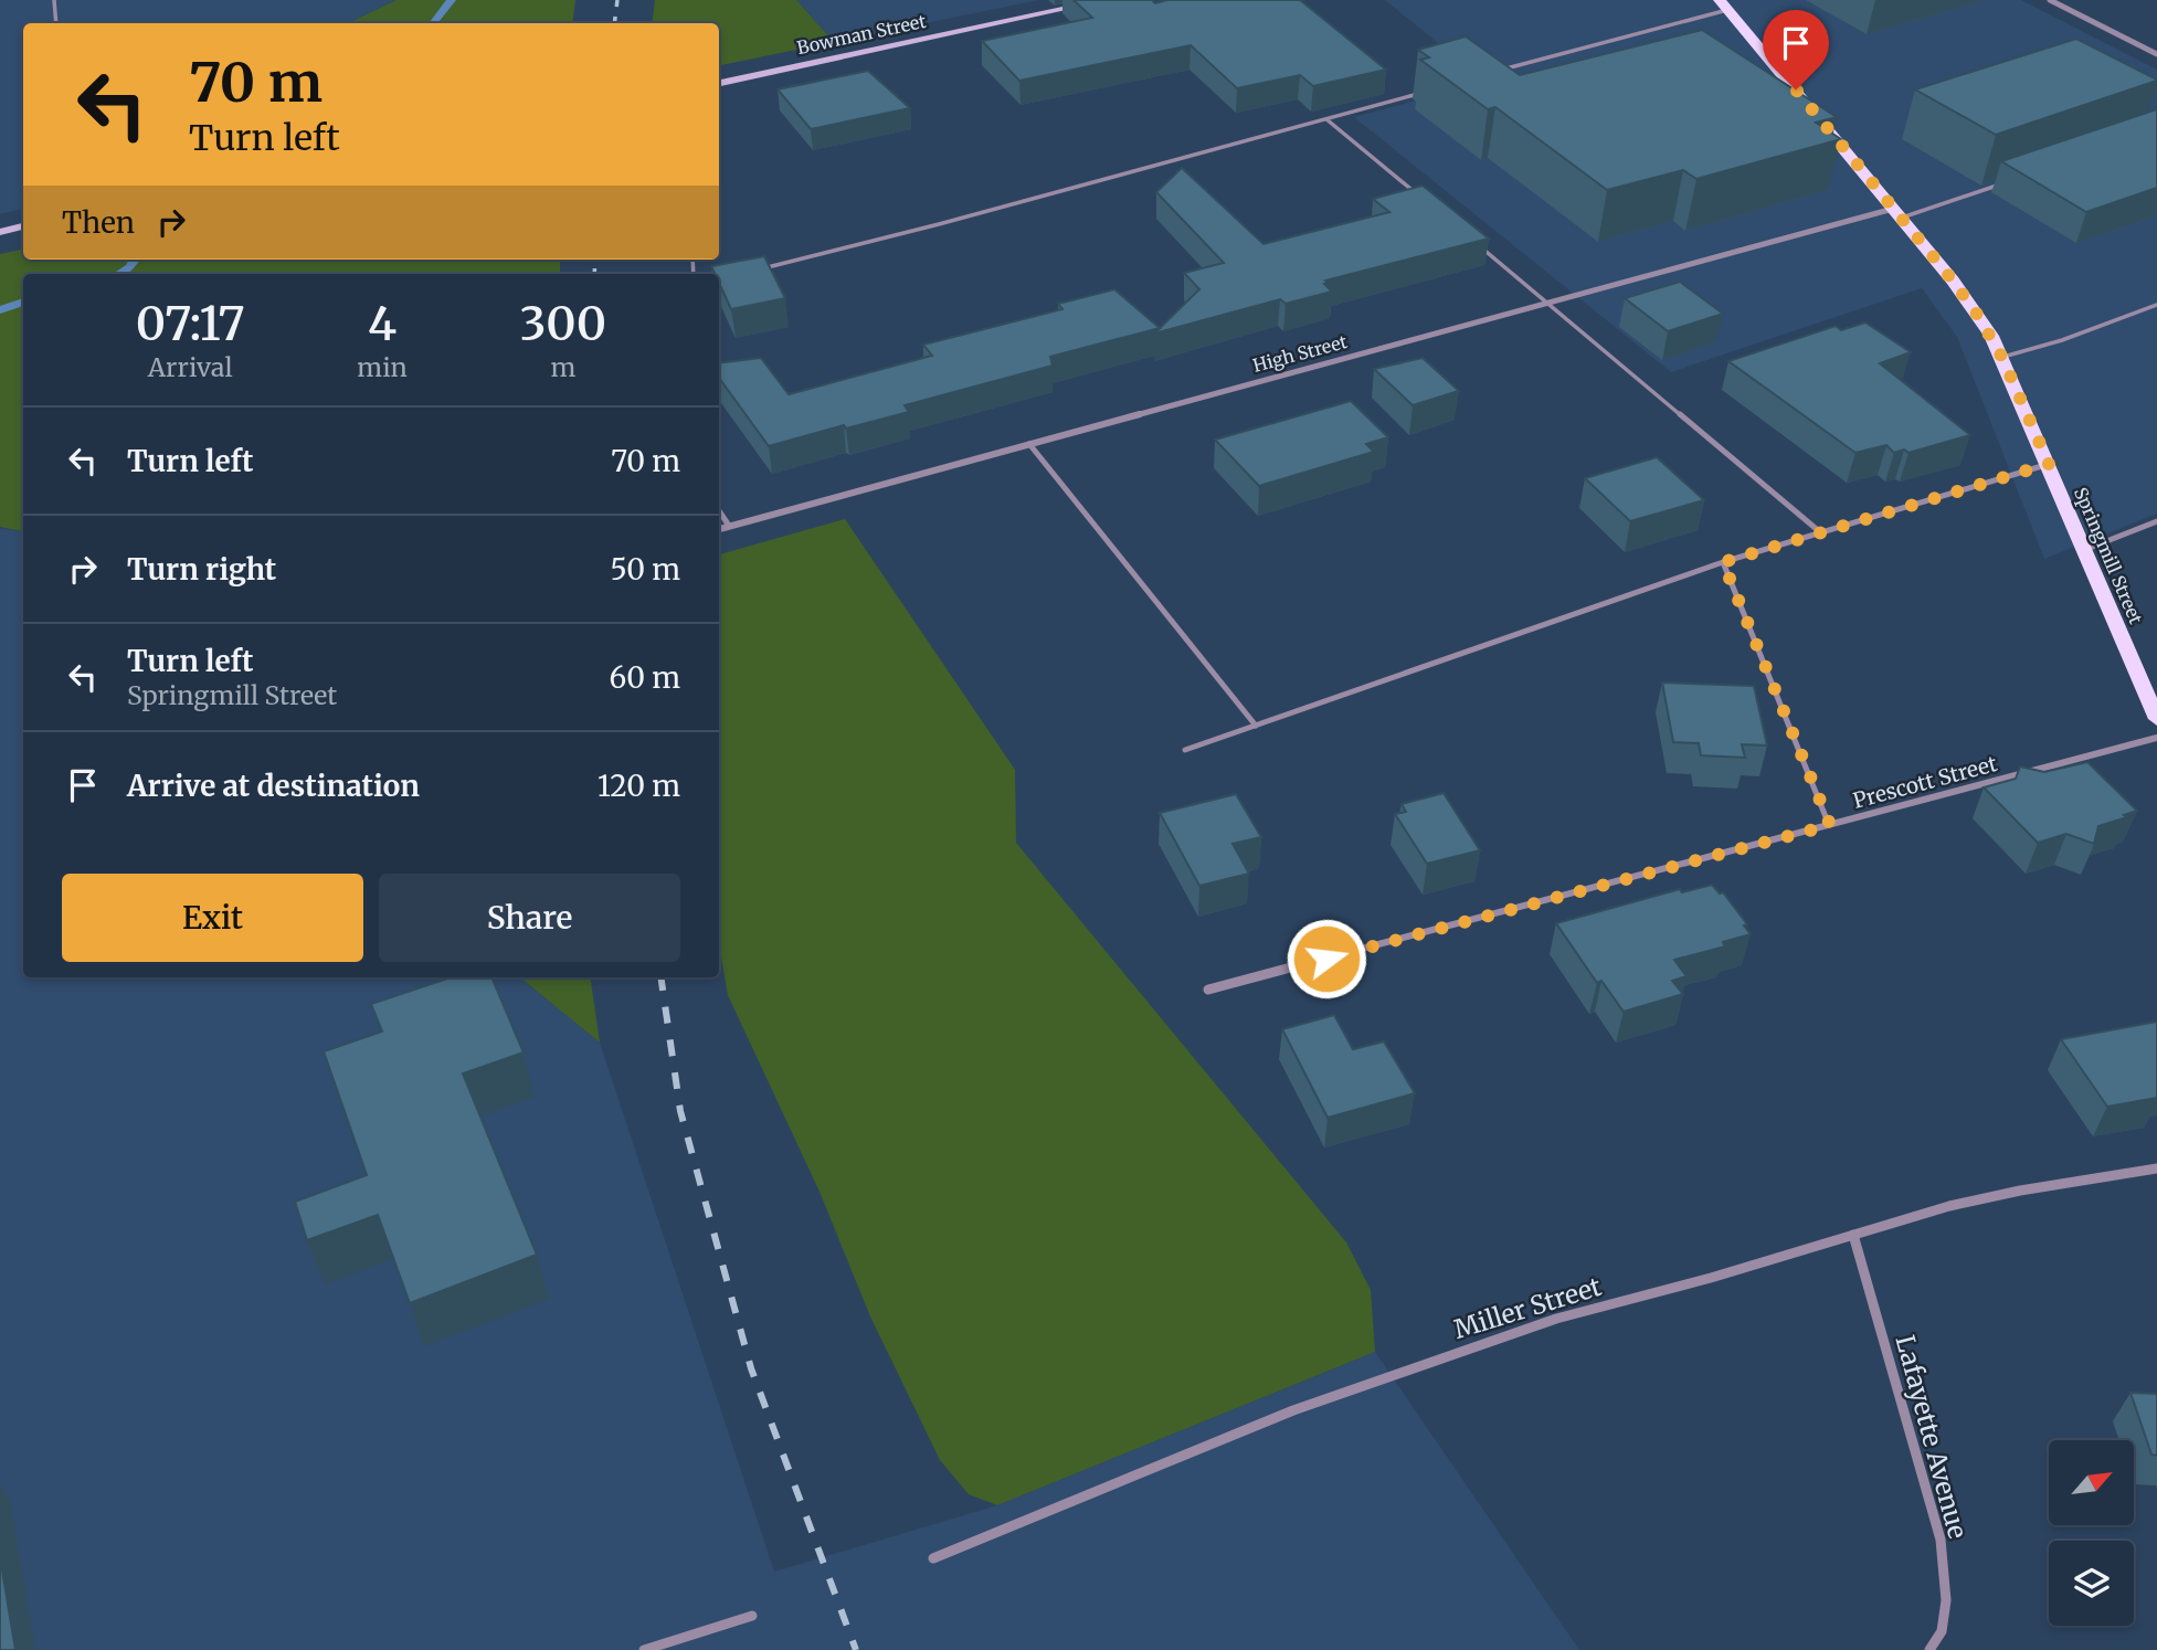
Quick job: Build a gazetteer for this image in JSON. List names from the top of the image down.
{
  "streets": {
    "main road": ["Springmill Street"],
    "street": [
      "Bowman Street",
      "High Street",
      "Prescott Street",
      "Miller Street",
      "Lafayette Avenue"
    ]
  },
  "crossings": [
    ["High Street", "Springmill Street"],
    ["Miller Street", "Lafayette Avenue"]
  ],
  "north": "top right",
  "page": {
    "turn": ["70 m", "Turn left"],
    "then": "Then",
    "eta": [
      "07:17",
      "Arrival",
      "4",
      "min",
      "300",
      "m"
    ],
    "list": [
      {
        "name": "Turn left",
        "value": "70 m"
      },
      {
        "name": "Turn right",
        "value": "50 m"
      },
      {
        "name": "Turn left",
        "note": "Springmill Street",
        "value": "60 m"
      },
      {
        "name": "Arrive at destination",
        "value": "120 m"
      }
    ],
    "buttons": ["Exit", "Share"]
  }
}
